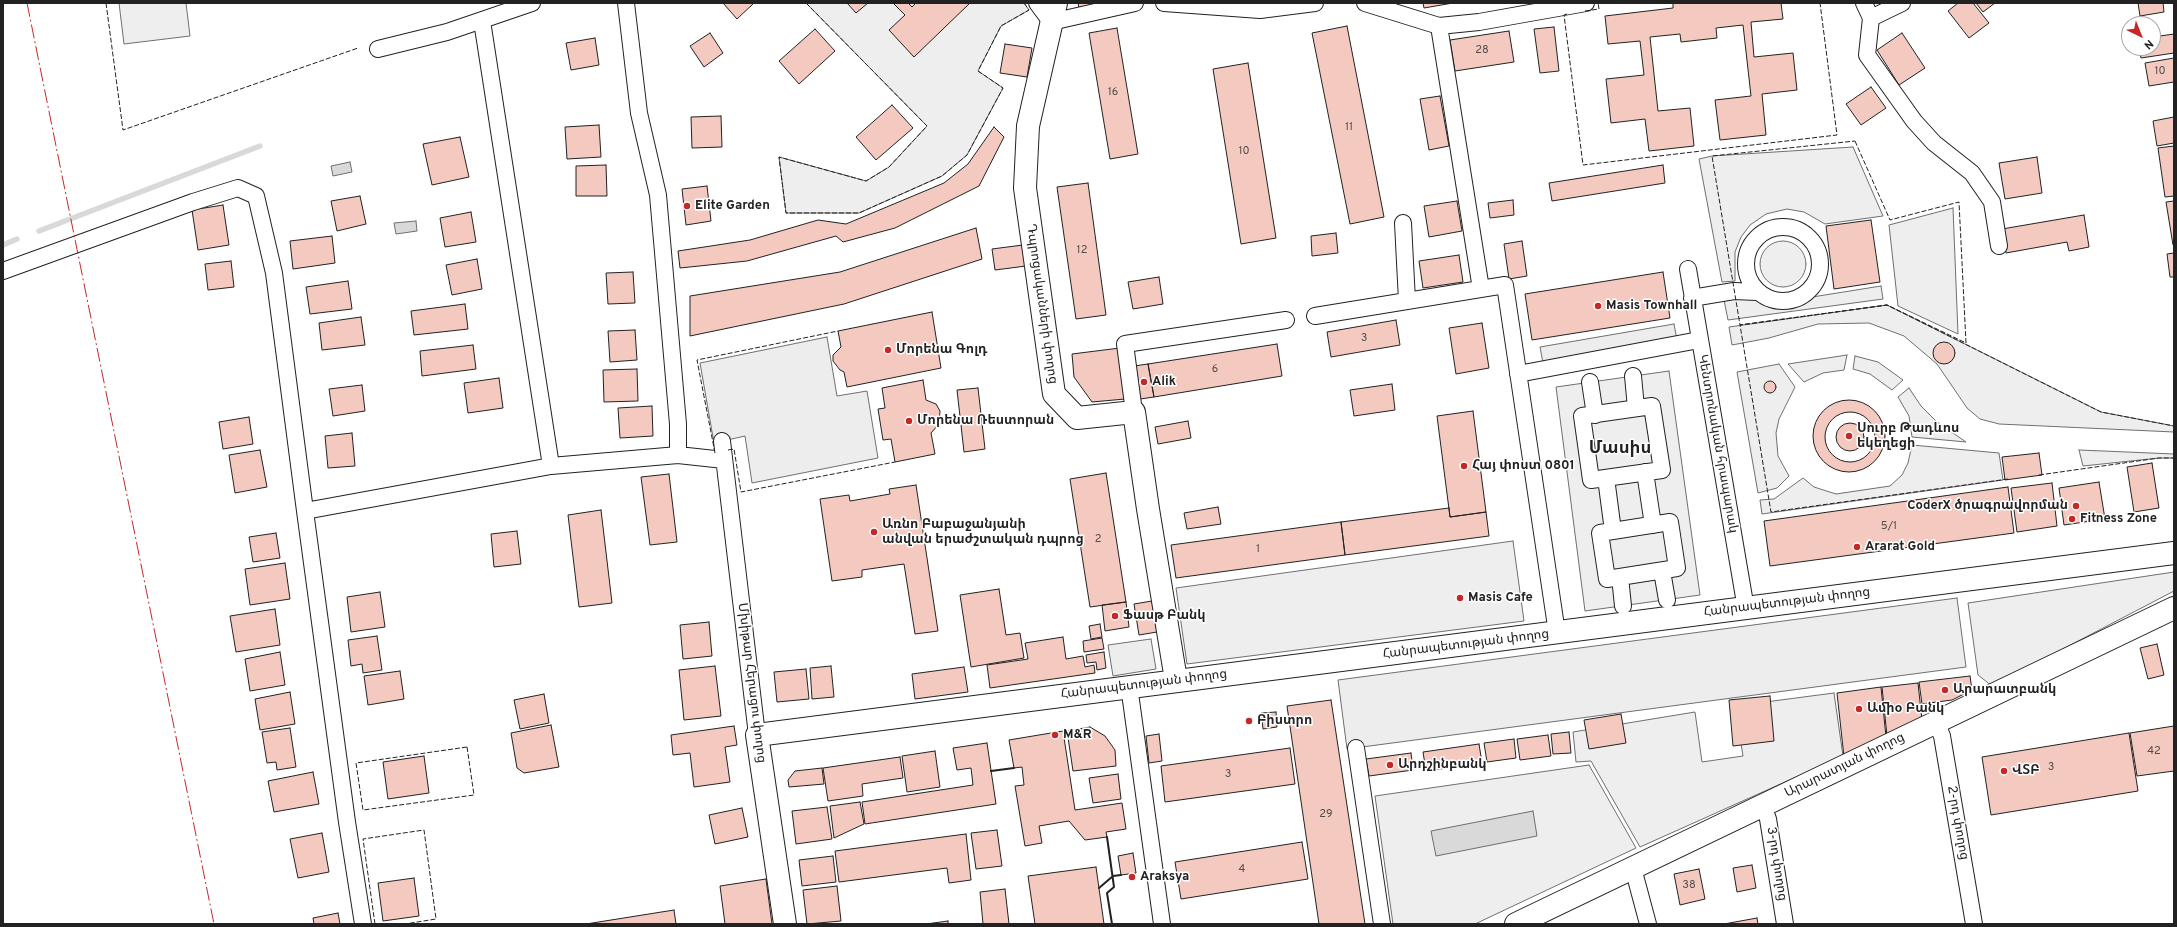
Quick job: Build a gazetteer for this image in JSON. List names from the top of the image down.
{
  "streets": {
    "street": [
      "Դպրոցականների փողոց",
      "Կենտրոնական հրապարակ",
      "Հանրապետության փողոց",
      "Մխիթար Հերացու փողոց",
      "Արարատյան փողոց",
      "2-րդ փողոց",
      "3-րդ փողոց"
    ]
  },
  "crossings": [
    ["Կենտրոնական հրապարակ", "Հանրապետության փողոց"],
    ["Հանրապետության փողոց", "Մխիթար Հերացու փողոց"],
    ["Արարատյան փողոց", "2-րդ փողոց"],
    ["Արարատյան փողոց", "3-րդ փողոց"]
  ],
  "districts": ["Մասիս"],
  "places": [
    "Elite Garden",
    "Masis Townhall",
    "Մորենա Գոլդ",
    "Alik",
    "Մորենա Ռեստորան",
    "Սուրբ Թադևոս եկեղեցի",
    "Հայ փոստ 0801",
    "CoderX ծրագրավորման",
    "Fitness Zone",
    "Առնո Բաբաջանյանի անվան երաժշտական դպրոց",
    "Ararat Gold",
    "Masis Cafe",
    "Ֆասթ Բանկ",
    "Արարատբանկ",
    "Ամիօ Բանկ",
    "Բիստրո",
    "M&R",
    "Արդշինբանկ",
    "ՎՏԲ",
    "Araksya"
  ],
  "house_numbers": [
    "28",
    "10",
    "16",
    "11",
    "10",
    "12",
    "3",
    "6",
    "5/1",
    "2",
    "1",
    "42",
    "3",
    "3",
    "29",
    "4",
    "38"
  ],
  "north": "bottom right"
}
